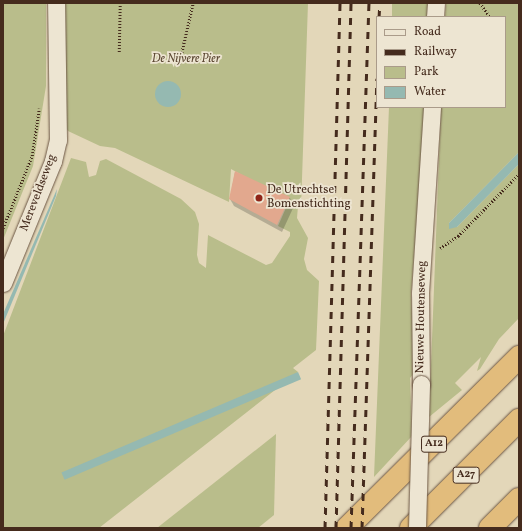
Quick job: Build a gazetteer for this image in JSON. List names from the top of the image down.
{
  "streets": {
    "highway": ["A12", "A27"],
    "street": ["Mereveldseweg", "Nieuwe Houtenseweg"]
  },
  "parks": ["De Nijvere Pier"],
  "places": ["De Utrechtse Bomenstichting"],
  "legend": [
    "Road",
    "Railway",
    "Park",
    "Water"
  ]
}
